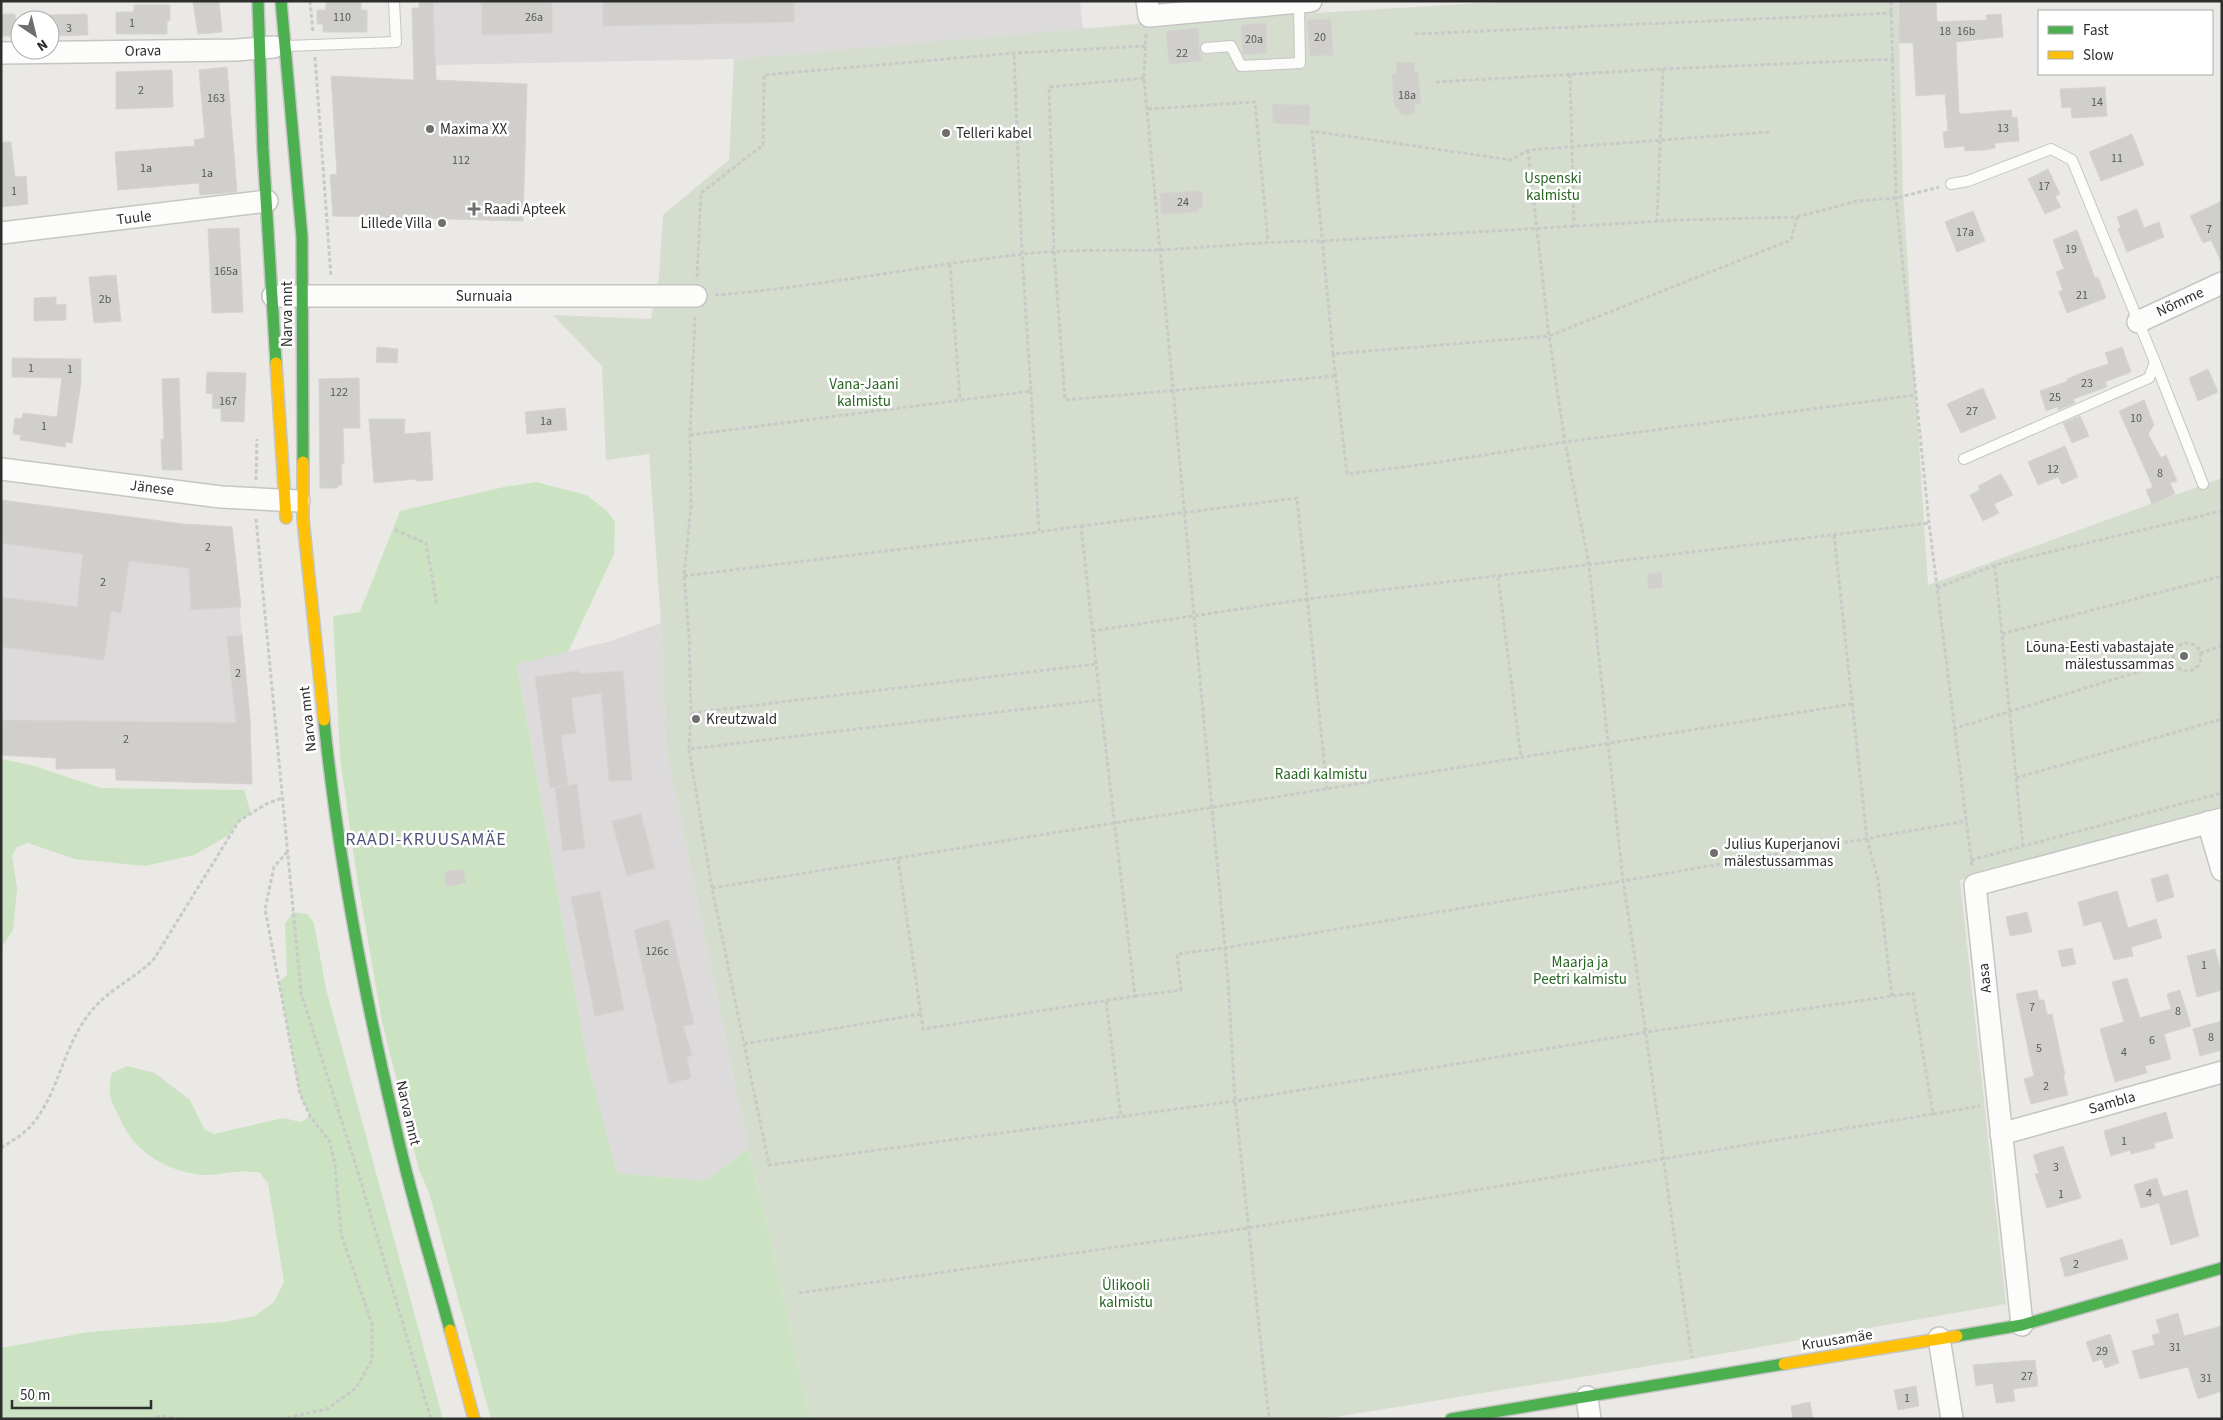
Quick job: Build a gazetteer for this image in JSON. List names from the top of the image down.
{
  "streets": {
    "main road": ["Narva mnt", "Kruusamäe"],
    "street": [
      "Orava",
      "Tuule",
      "Surnuaia",
      "Nõmme",
      "Jänese",
      "Aasa",
      "Sambla"
    ]
  },
  "crossings": [
    ["Orava", "Narva mnt"],
    ["Tuule", "Narva mnt"],
    ["Surnuaia", "Narva mnt"],
    ["Narva mnt", "Jänese"],
    ["Aasa", "Sambla"],
    ["Aasa", "Kruusamäe"]
  ],
  "districts": ["RAADI-KRUUSAMÄE"],
  "parks": [
    "Uspenski kalmistu",
    "Vana-Jaani kalmistu",
    "Raadi kalmistu",
    "Maarja ja Peetri kalmistu",
    "Ülikooli kalmistu"
  ],
  "places": {
    "other": [
      "Maxima XX",
      "Telleri kabel",
      "Lillede Villa",
      "Lõuna-Eesti vabastajate mälestussammas",
      "Kreutzwald",
      "Julius Kuperjanovi mälestussammas"
    ],
    "health": ["Raadi Apteek"]
  },
  "house_numbers": [
    "110",
    "26a",
    "1",
    "3",
    "18",
    "16b",
    "20",
    "20a",
    "22",
    "2",
    "18a",
    "163",
    "14",
    "13",
    "11",
    "112",
    "1a",
    "1a",
    "17",
    "1",
    "24",
    "7",
    "17a",
    "19",
    "165a",
    "21",
    "2b",
    "1",
    "1",
    "23",
    "122",
    "25",
    "167",
    "27",
    "10",
    "1a",
    "1",
    "12",
    "8",
    "2",
    "2",
    "2",
    "2",
    "126c",
    "1",
    "7",
    "8",
    "8",
    "6",
    "5",
    "4",
    "2",
    "1",
    "3",
    "4",
    "1",
    "2",
    "31",
    "29",
    "27",
    "31",
    "1"
  ],
  "legend": ["Fast", "Slow"],
  "scale_bar": "50 m",
  "north": "bottom right"
}
